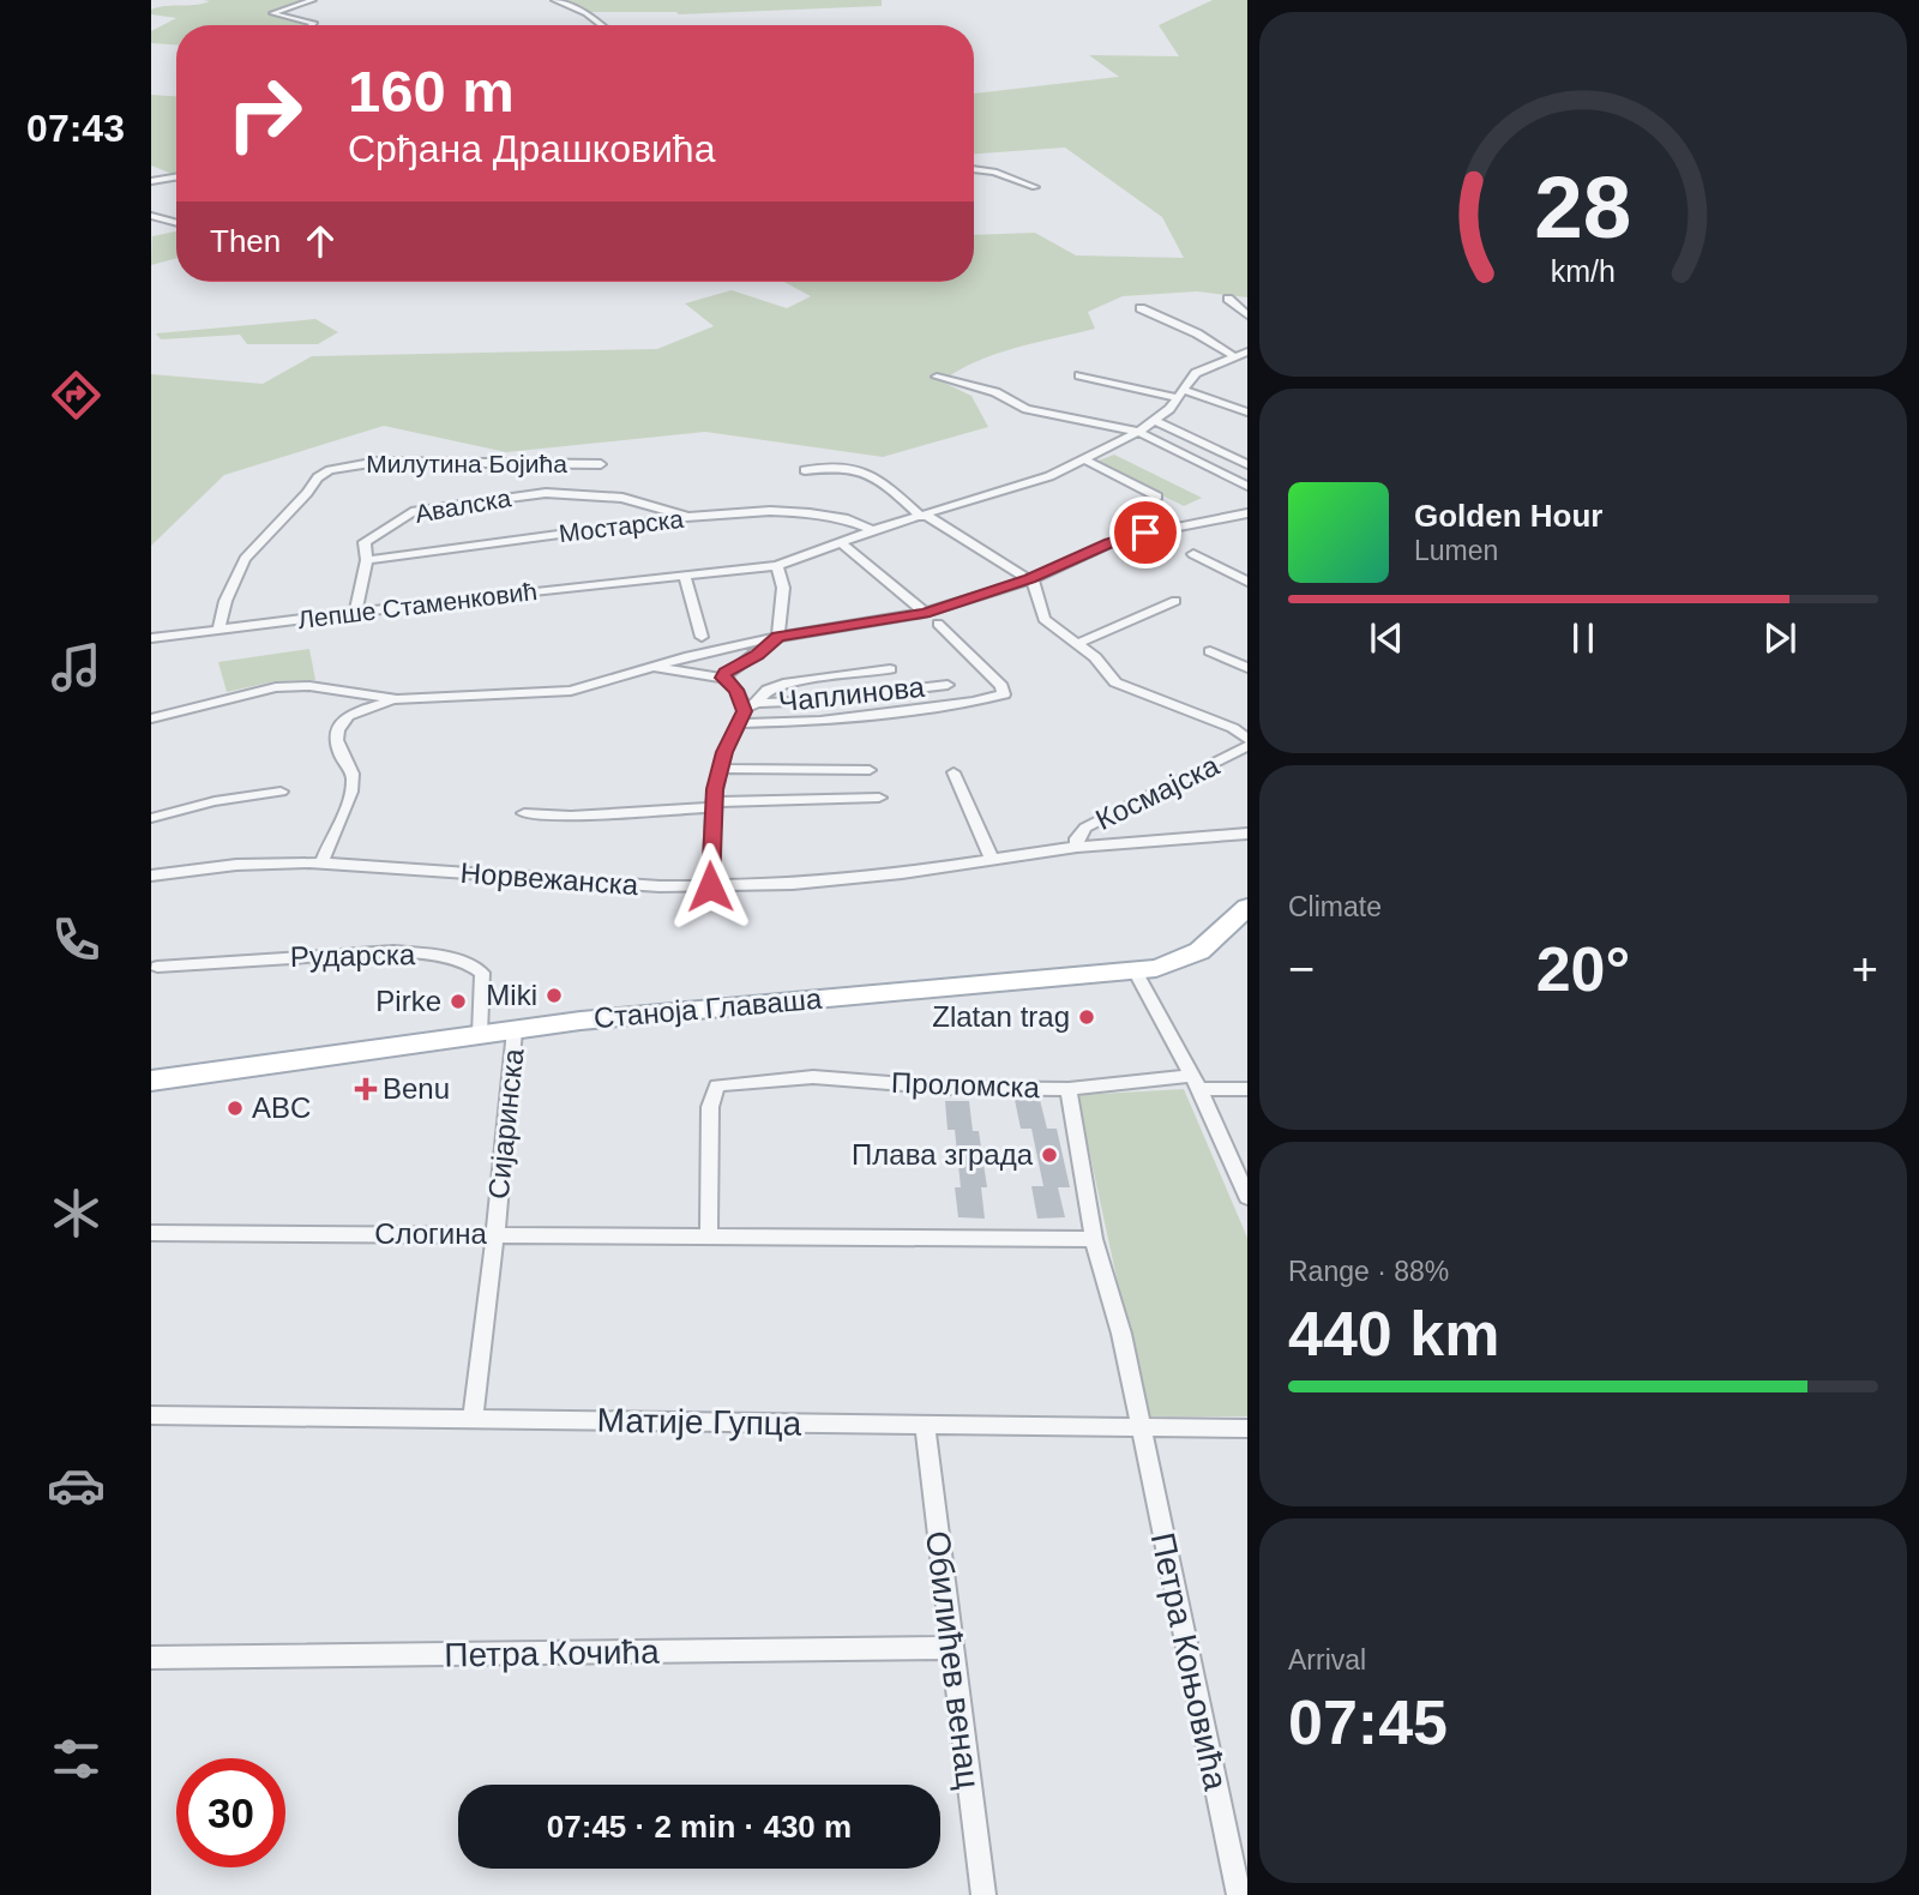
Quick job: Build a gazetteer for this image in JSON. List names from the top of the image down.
{
  "streets": {
    "main road": ["Станоја Главаша"],
    "street": [
      "Милутина Бојића",
      "Авалска",
      "Мостарска",
      "Лепше Стаменковић",
      "Чаплинова",
      "Космајска",
      "Норвежанска",
      "Рударска",
      "Проломска",
      "Сијаринска",
      "Слогина",
      "Матије Гупца",
      "Петра Кочића",
      "Обилићев венац",
      "Петра Коњовића"
    ]
  },
  "crossings": [
    ["Милутина Бојића", "Лепше Стаменковић"],
    ["Авалска", "Мостарска"],
    ["Авалска", "Лепше Стаменковић"],
    ["Мостарска", "Лепше Стаменковић"],
    ["Космајска", "Норвежанска"],
    ["Рударска", "Станоја Главаша"],
    ["Станоја Главаша", "Сијаринска"],
    ["Проломска", "Слогина"],
    ["Проломска", "Матије Гупца"],
    ["Проломска", "Петра Коњовића"],
    ["Сијаринска", "Слогина"],
    ["Сијаринска", "Матије Гупца"],
    ["Матије Гупца", "Обилићев венац"],
    ["Матије Гупца", "Петра Коњовића"],
    ["Петра Кочића", "Обилићев венац"]
  ],
  "places": {
    "other": [
      "Miki",
      "Pirke",
      "Zlatan trag",
      "ABC",
      "Плава зграда"
    ],
    "health": ["Benu"]
  },
  "page": {
    "tabs": "07:43",
    "turn": ["160 m", "Срђана Драшковића"],
    "then": "Then",
    "song": ["Golden Hour", "Lumen"],
    "tile": [
      "Climate",
      ["Range · 88%", "440 km"],
      ["Arrival", "07:45"]
    ],
    "heat": ["−", "20°", "+"],
    "limit": "30",
    "trip": "07:45 · 2 min · 430 m",
    "gauge": ["28", "km/h"]
  }
}
